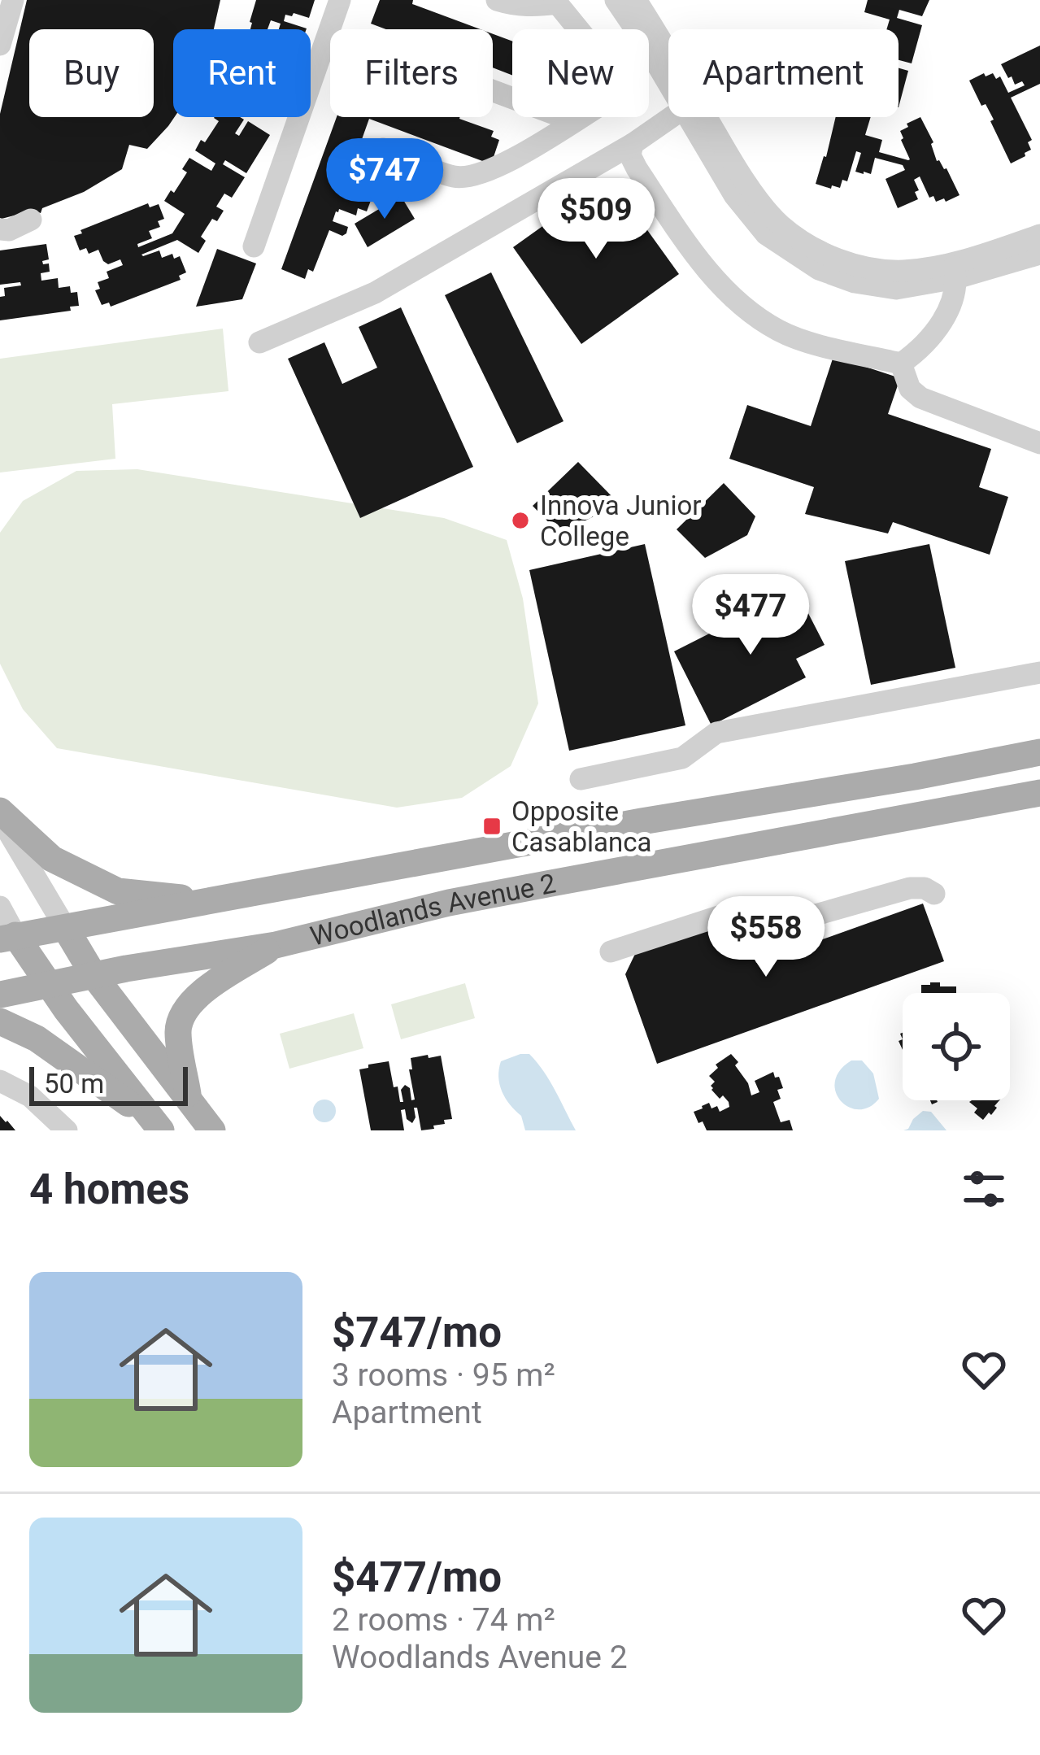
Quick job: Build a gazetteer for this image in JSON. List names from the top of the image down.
{
  "streets": {
    "main road": ["Woodlands Avenue 2"]
  },
  "places": {
    "other": ["Innova Junior College"],
    "transit": ["Opposite Casablanca"]
  },
  "scale_bar": "50 m",
  "page": {
    "chip": [
      "Buy",
      "Rent",
      "Filters",
      "New",
      "Apartment"
    ],
    "price": [
      "$747",
      "$509",
      "$477",
      "$558"
    ],
    "scale": "50 m",
    "heading": "4 homes",
    "list": [
      {
        "name": "$747/mo",
        "note": "3 rooms · 95 m² · Apartment"
      },
      {
        "name": "$477/mo",
        "note": "2 rooms · 74 m² · Woodlands Avenue 2"
      }
    ]
  }
}
